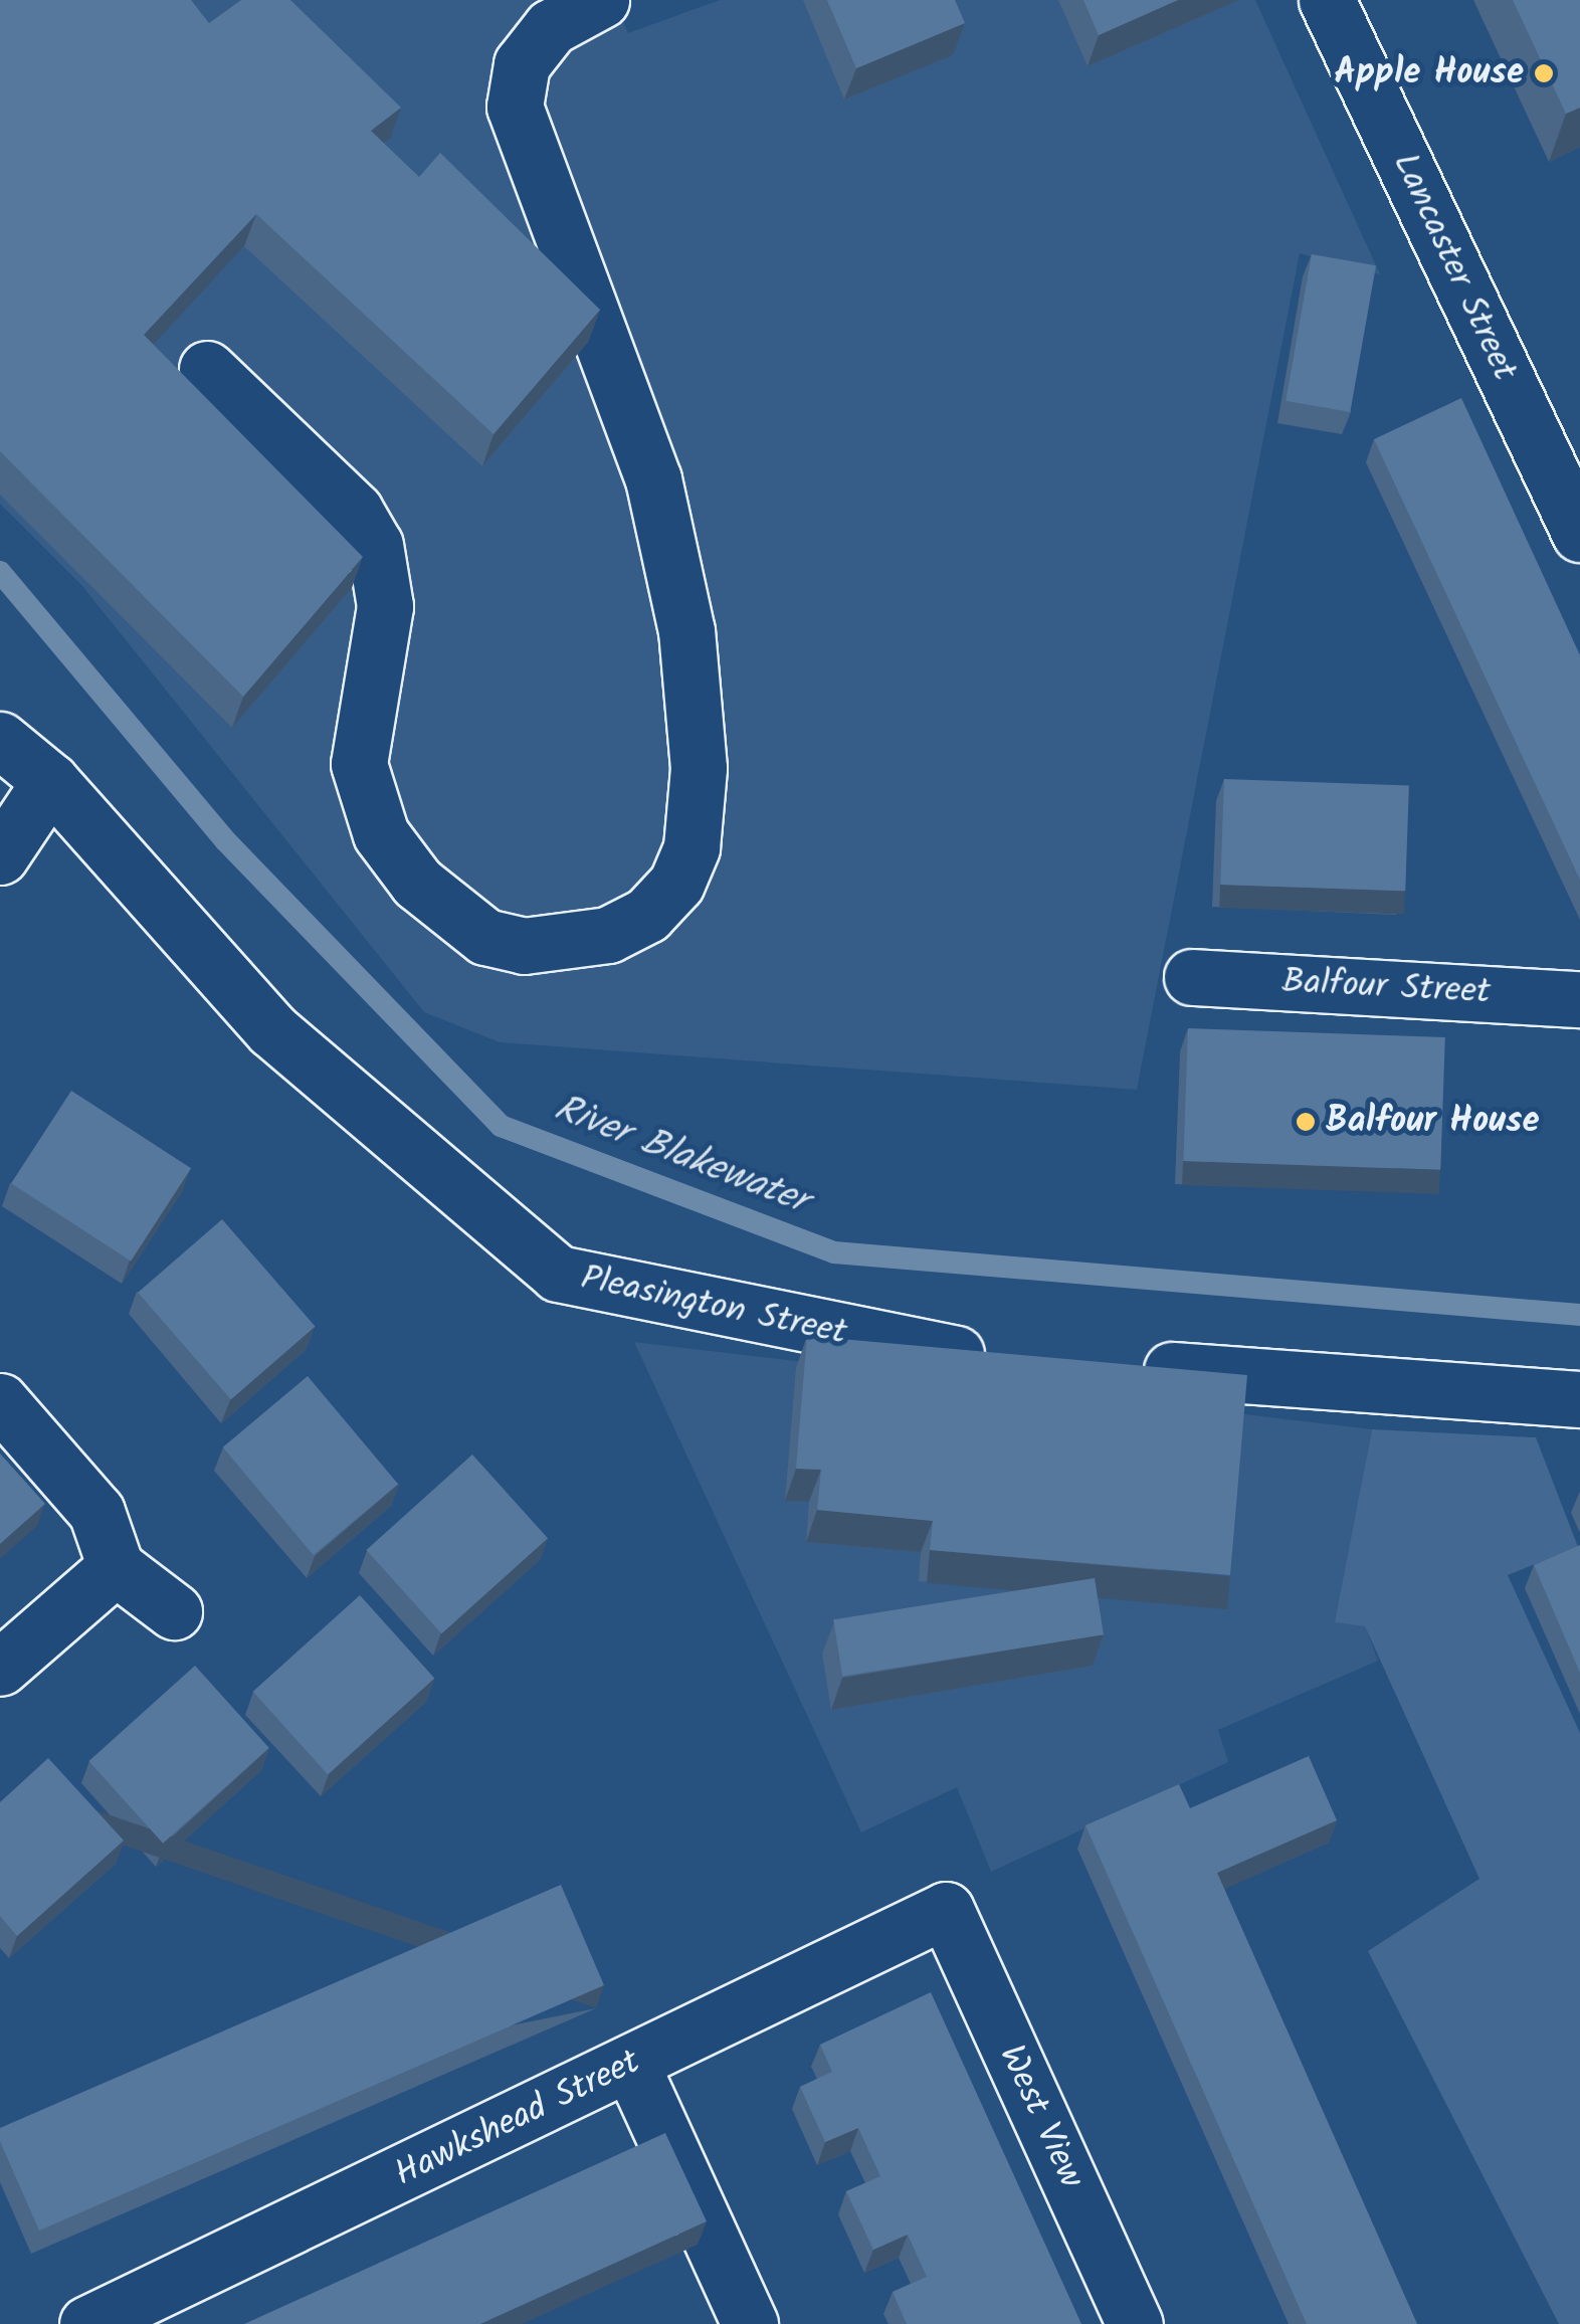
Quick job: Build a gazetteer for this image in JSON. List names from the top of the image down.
{
  "streets": {
    "street": [
      "Lancaster Street",
      "Balfour Street",
      "Pleasington Street",
      "West View",
      "Hawkshead Street"
    ]
  },
  "crossings": [
    ["West View", "Hawkshead Street"]
  ],
  "water": ["River Blakewater"],
  "places": ["Apple House", "Balfour House"]
}
